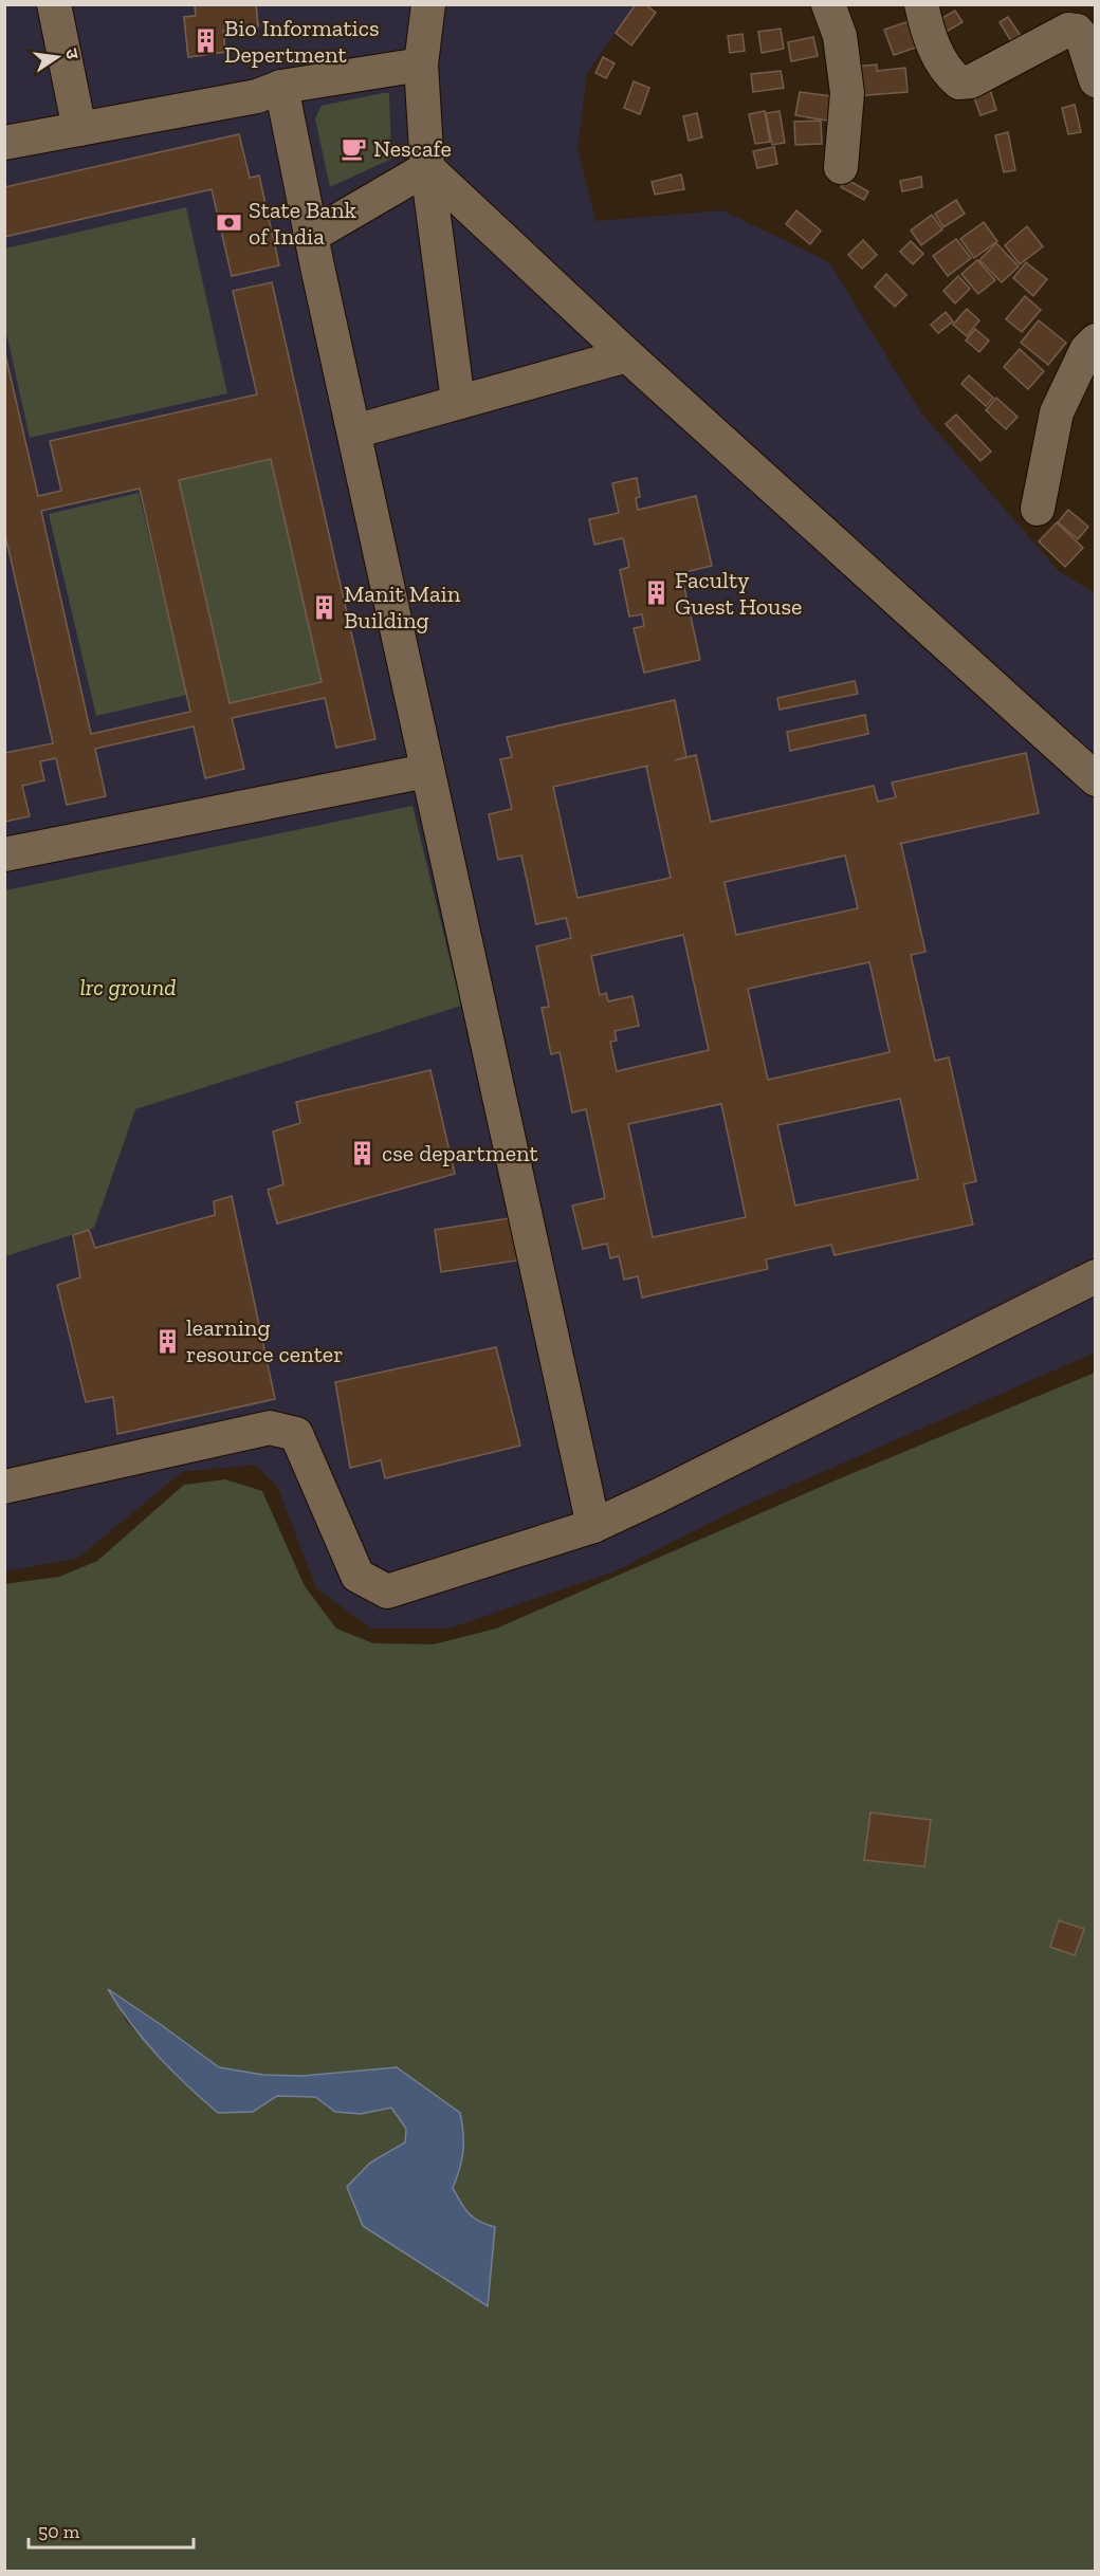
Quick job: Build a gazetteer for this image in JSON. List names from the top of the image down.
{
  "parks": ["lrc ground"],
  "places": {
    "building": [
      "Bio Informatics Depertment",
      "Faculty Guest House",
      "Manit Main Building",
      "cse department",
      "learning resource center"
    ],
    "cafe": ["Nescafe"],
    "bank": ["State Bank of India"]
  },
  "scale_bar": "50 m",
  "north": "right"
}
